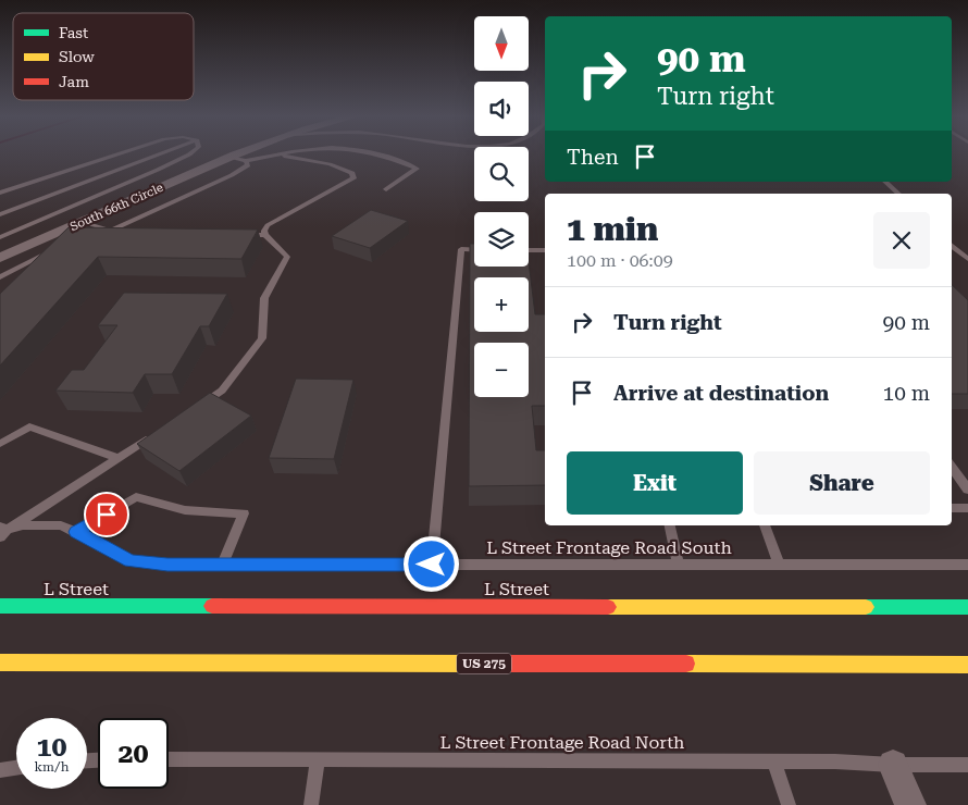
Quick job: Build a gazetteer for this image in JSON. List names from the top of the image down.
{
  "streets": {
    "main road": ["L Street", "US 275"],
    "street": ["South 66th Circle"],
    "lane": ["L Street Frontage Road South", "L Street Frontage Road North"]
  },
  "legend": ["Fast", "Slow", "Jam"],
  "north": "bottom",
  "page": {
    "map_buttons": ["+", "−"],
    "turn": ["90 m", "Turn right"],
    "then": "Then",
    "heading": ["1 min", "100 m · 06:09"],
    "list": [
      {
        "name": "Turn right",
        "value": "90 m"
      },
      {
        "name": "Arrive at destination",
        "value": "10 m"
      }
    ],
    "buttons": ["Exit", "Share"],
    "speed": "10 km/h",
    "limit": "20"
  }
}
